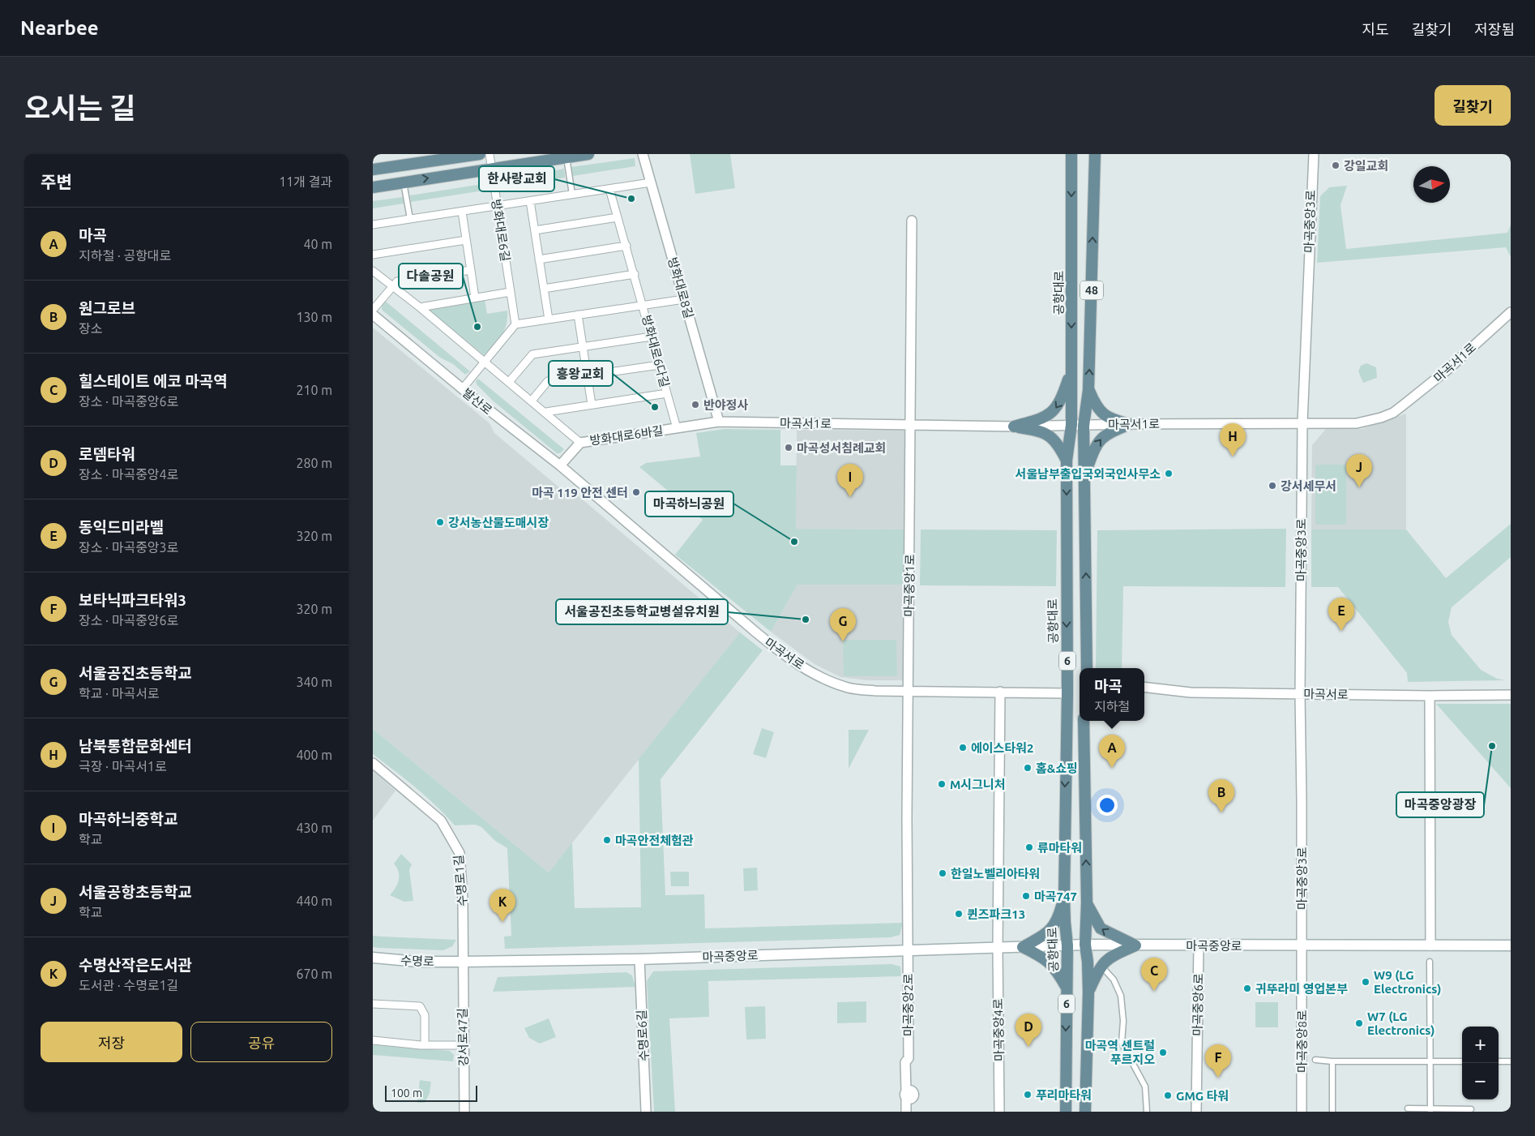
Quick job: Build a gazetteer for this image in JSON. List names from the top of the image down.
{
  "streets": {
    "main road": [
      "48",
      "공항대로",
      "6",
      "마곡중앙로",
      "수명로"
    ],
    "street": [
      "마곡중앙3로",
      "방화대로6길",
      "방화대로8길",
      "방화대로6다길",
      "마곡서1로",
      "발산로",
      "방화대로6바길",
      "마곡중앙1로",
      "마곡서로",
      "수명로1길",
      "마곡중앙2로",
      "마곡중앙6로",
      "마곡중앙4로",
      "수명로6길",
      "강서로47길",
      "마곡중앙8로"
    ]
  },
  "crossings": [
    ["마곡중앙3로", "마곡서1로"],
    ["마곡중앙3로", "마곡서로"],
    ["마곡중앙3로", "마곡중앙로"],
    ["마곡중앙3로", "마곡중앙8로"],
    ["방화대로8길", "마곡서1로"],
    ["방화대로8길", "방화대로6바길"],
    ["48", "마곡서1로"],
    ["48", "6"],
    ["공항대로", "마곡서1로"],
    ["공항대로", "마곡서로"],
    ["공항대로", "마곡중앙로"],
    ["방화대로6다길", "방화대로6바길"],
    ["마곡서1로", "방화대로6바길"],
    ["마곡서1로", "마곡중앙1로"],
    ["마곡서1로", "6"],
    ["발산로", "마곡서로"],
    ["마곡중앙1로", "마곡서로"],
    ["마곡중앙1로", "마곡중앙로"],
    ["마곡중앙1로", "마곡중앙2로"],
    ["6", "마곡중앙로"],
    ["수명로1길", "마곡중앙로"],
    ["수명로1길", "수명로"],
    ["수명로1길", "강서로47길"],
    ["마곡중앙로", "수명로"],
    ["마곡중앙로", "마곡중앙2로"],
    ["마곡중앙로", "마곡중앙6로"],
    ["마곡중앙로", "마곡중앙4로"],
    ["마곡중앙로", "수명로6길"],
    ["마곡중앙로", "강서로47길"],
    ["마곡중앙로", "마곡중앙8로"],
    ["수명로", "강서로47길"]
  ],
  "places": [
    "강일교회",
    "한사랑교회",
    "다솔공원",
    "반야정사",
    "흥왕교회",
    "마곡성서침례교회",
    "서울남부출입국외국인사무소",
    "강서세무서",
    "마곡 119 안전 센터",
    "강서농산물도매시장",
    "마곡하늬공원",
    "서울공진초등학교병설유치원",
    "마곡중앙광장",
    "에이스타워2",
    "홈&쇼핑",
    "M시그니처",
    "마곡안전체험관",
    "류마타워",
    "한일노벨리아타워",
    "마곡747",
    "퀸즈파크13",
    "W9 (LG Electronics)",
    "귀뚜라미 영업본부",
    "W7 (LG Electronics)",
    "마곡역 센트럴 푸르지오",
    "푸리마타워",
    "GMG 타워"
  ],
  "scale_bar": "100 m",
  "north": "right",
  "page": {
    "header": "Nearbee",
    "nav": ["지도", "길찾기", "저장됨"],
    "title": "오시는 길",
    "buttons": [
      "길찾기",
      ["저장", "공유"]
    ],
    "heading": ["주변", "11개 결과"],
    "list": [
      {
        "mark": "A",
        "name": "마곡",
        "note": "지하철 · 공항대로",
        "value": "40 m"
      },
      {
        "mark": "B",
        "name": "원그로브",
        "note": "장소",
        "value": "130 m"
      },
      {
        "mark": "C",
        "name": "힐스테이트 에코 마곡역",
        "note": "장소 · 마곡중앙6로",
        "value": "210 m"
      },
      {
        "mark": "D",
        "name": "로뎀타워",
        "note": "장소 · 마곡중앙4로",
        "value": "280 m"
      },
      {
        "mark": "E",
        "name": "동익드미라벨",
        "note": "장소 · 마곡중앙3로",
        "value": "320 m"
      },
      {
        "mark": "F",
        "name": "보타닉파크타워3",
        "note": "장소 · 마곡중앙6로",
        "value": "320 m"
      },
      {
        "mark": "G",
        "name": "서울공진초등학교",
        "note": "학교 · 마곡서로",
        "value": "340 m"
      },
      {
        "mark": "H",
        "name": "남북통합문화센터",
        "note": "극장 · 마곡서1로",
        "value": "400 m"
      },
      {
        "mark": "I",
        "name": "마곡하늬중학교",
        "note": "학교",
        "value": "430 m"
      },
      {
        "mark": "J",
        "name": "서울공항초등학교",
        "note": "학교",
        "value": "440 m"
      },
      {
        "mark": "K",
        "name": "수명산작은도서관",
        "note": "도서관 · 수명로1길",
        "value": "670 m"
      }
    ],
    "pins": [
      "H",
      "J",
      "I",
      "E",
      "G",
      "A",
      "B",
      "K",
      "C",
      "D",
      "F"
    ],
    "popup": ["마곡", "지하철"],
    "map_buttons": ["+", "−"],
    "scale": "100 m"
  }
}
